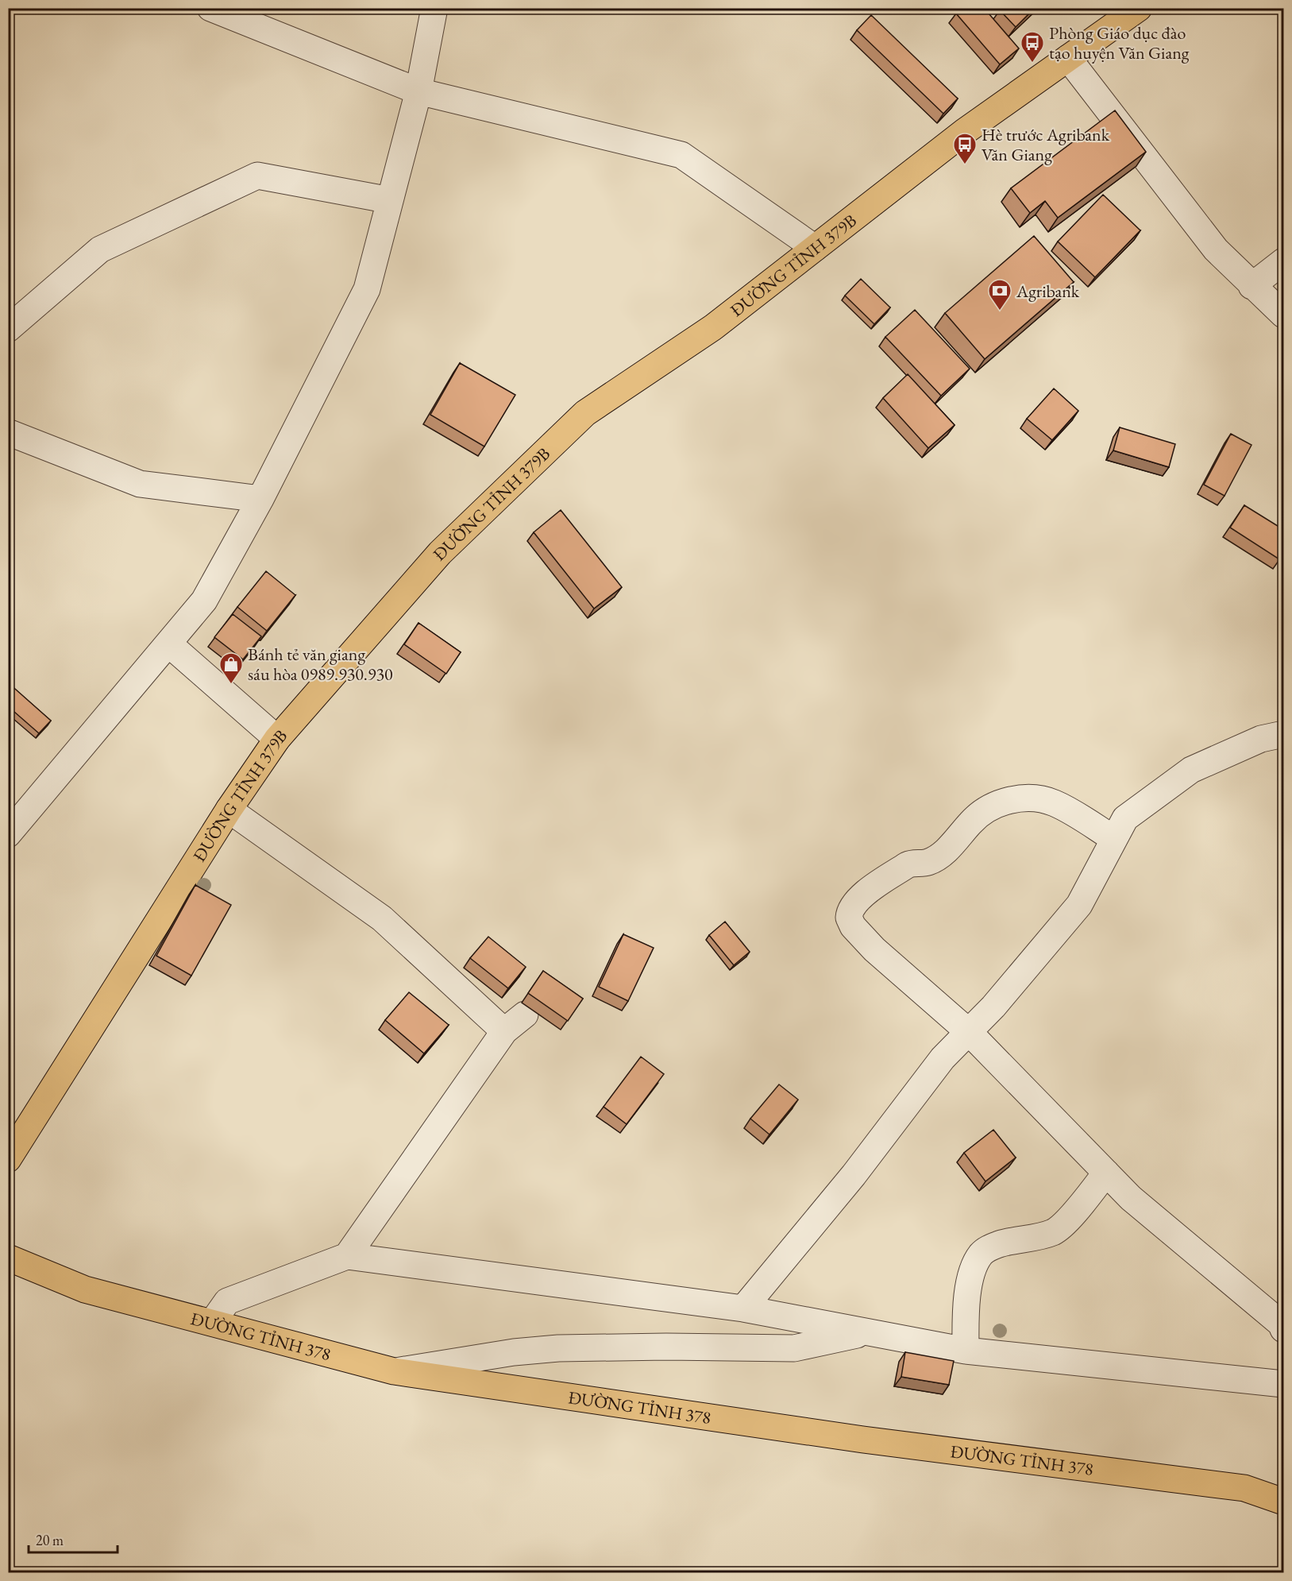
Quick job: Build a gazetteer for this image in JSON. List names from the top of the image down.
{
  "streets": {
    "main road": ["ĐƯỜNG TỈNH 379B", "ĐƯỜNG TỈNH 378"]
  },
  "places": {
    "bus stop": ["Phòng Giáo dục đào tạo huyện Văn Giang", "Hè trước Agribank Văn Giang"],
    "bank": ["Agribank"],
    "shop": ["Bánh tẻ văn giang sáu hòa 0989.930.930"]
  },
  "scale_bar": "20 m"
}
